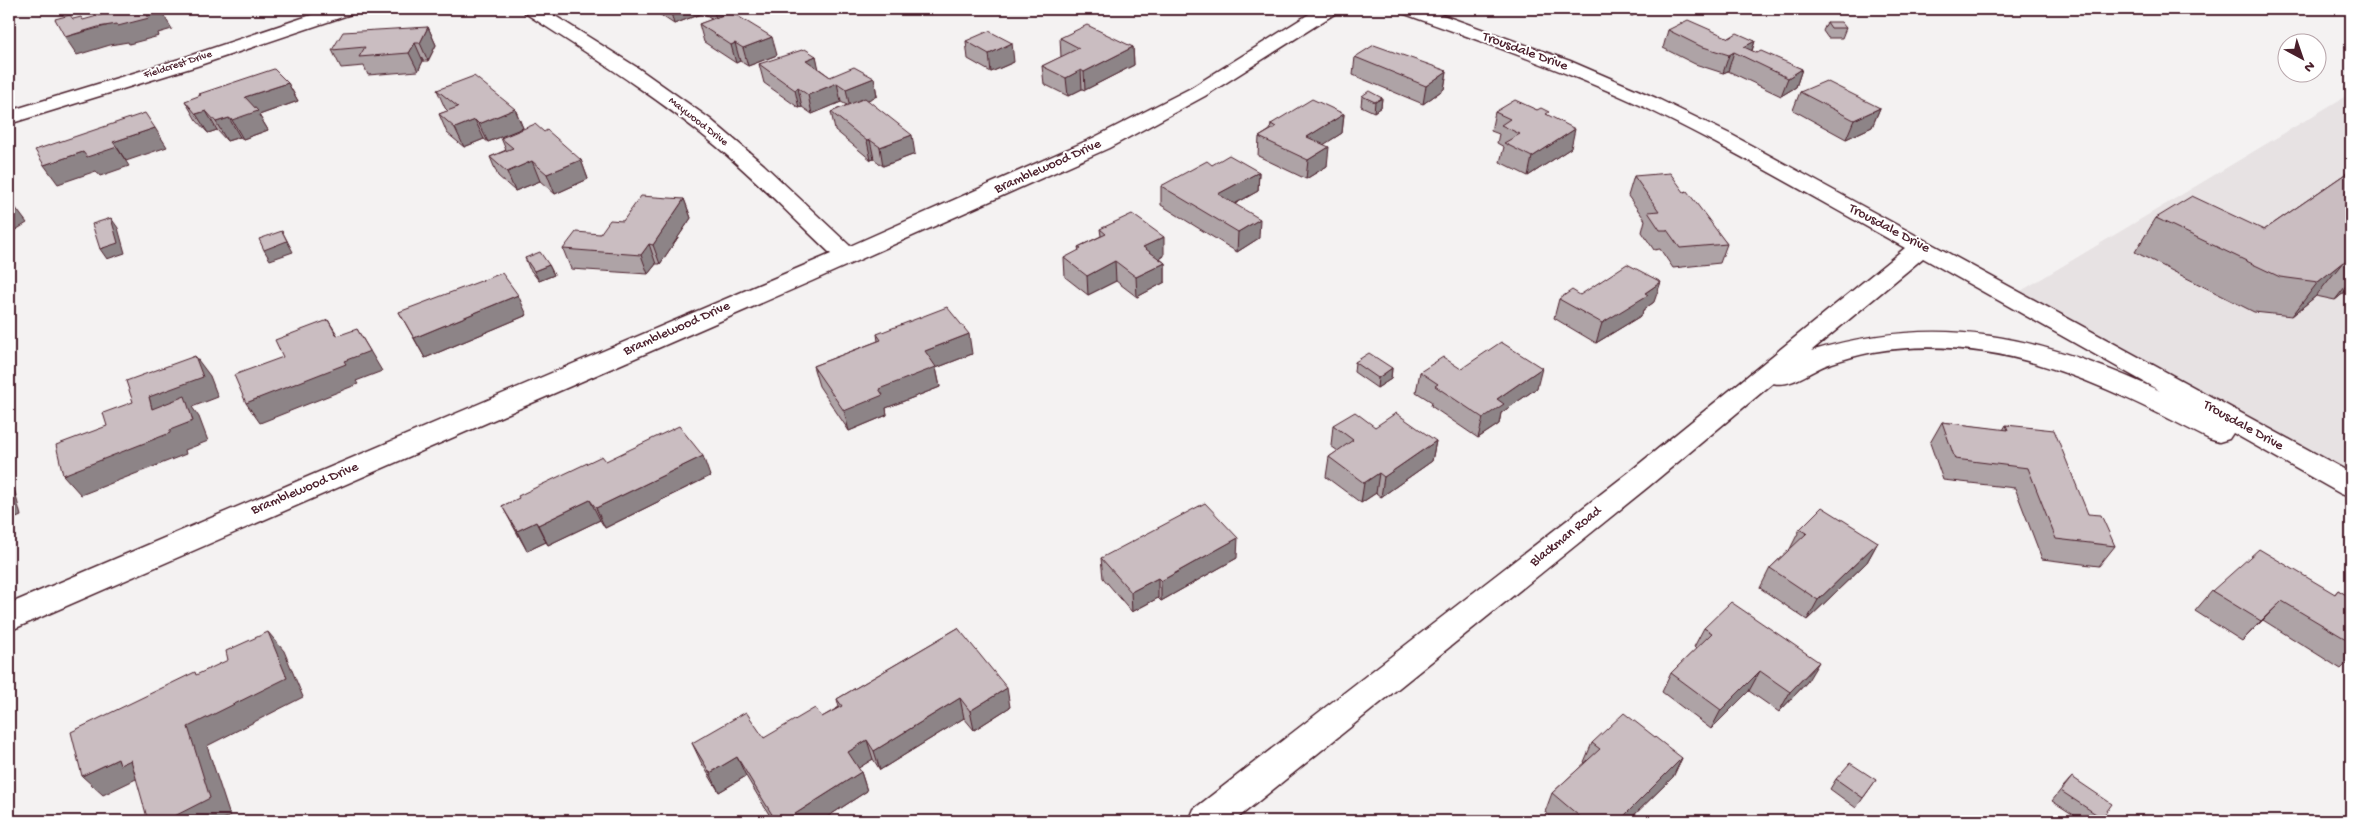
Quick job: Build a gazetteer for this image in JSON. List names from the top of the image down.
{
  "streets": {
    "street": [
      "Trousdale Drive",
      "Fieldcrest Drive",
      "Maywood Drive",
      "Bramblewood Drive",
      "Blackman Road"
    ]
  },
  "crossings": [
    ["Trousdale Drive", "Blackman Road"],
    ["Maywood Drive", "Bramblewood Drive"]
  ],
  "north": "bottom right"
}
